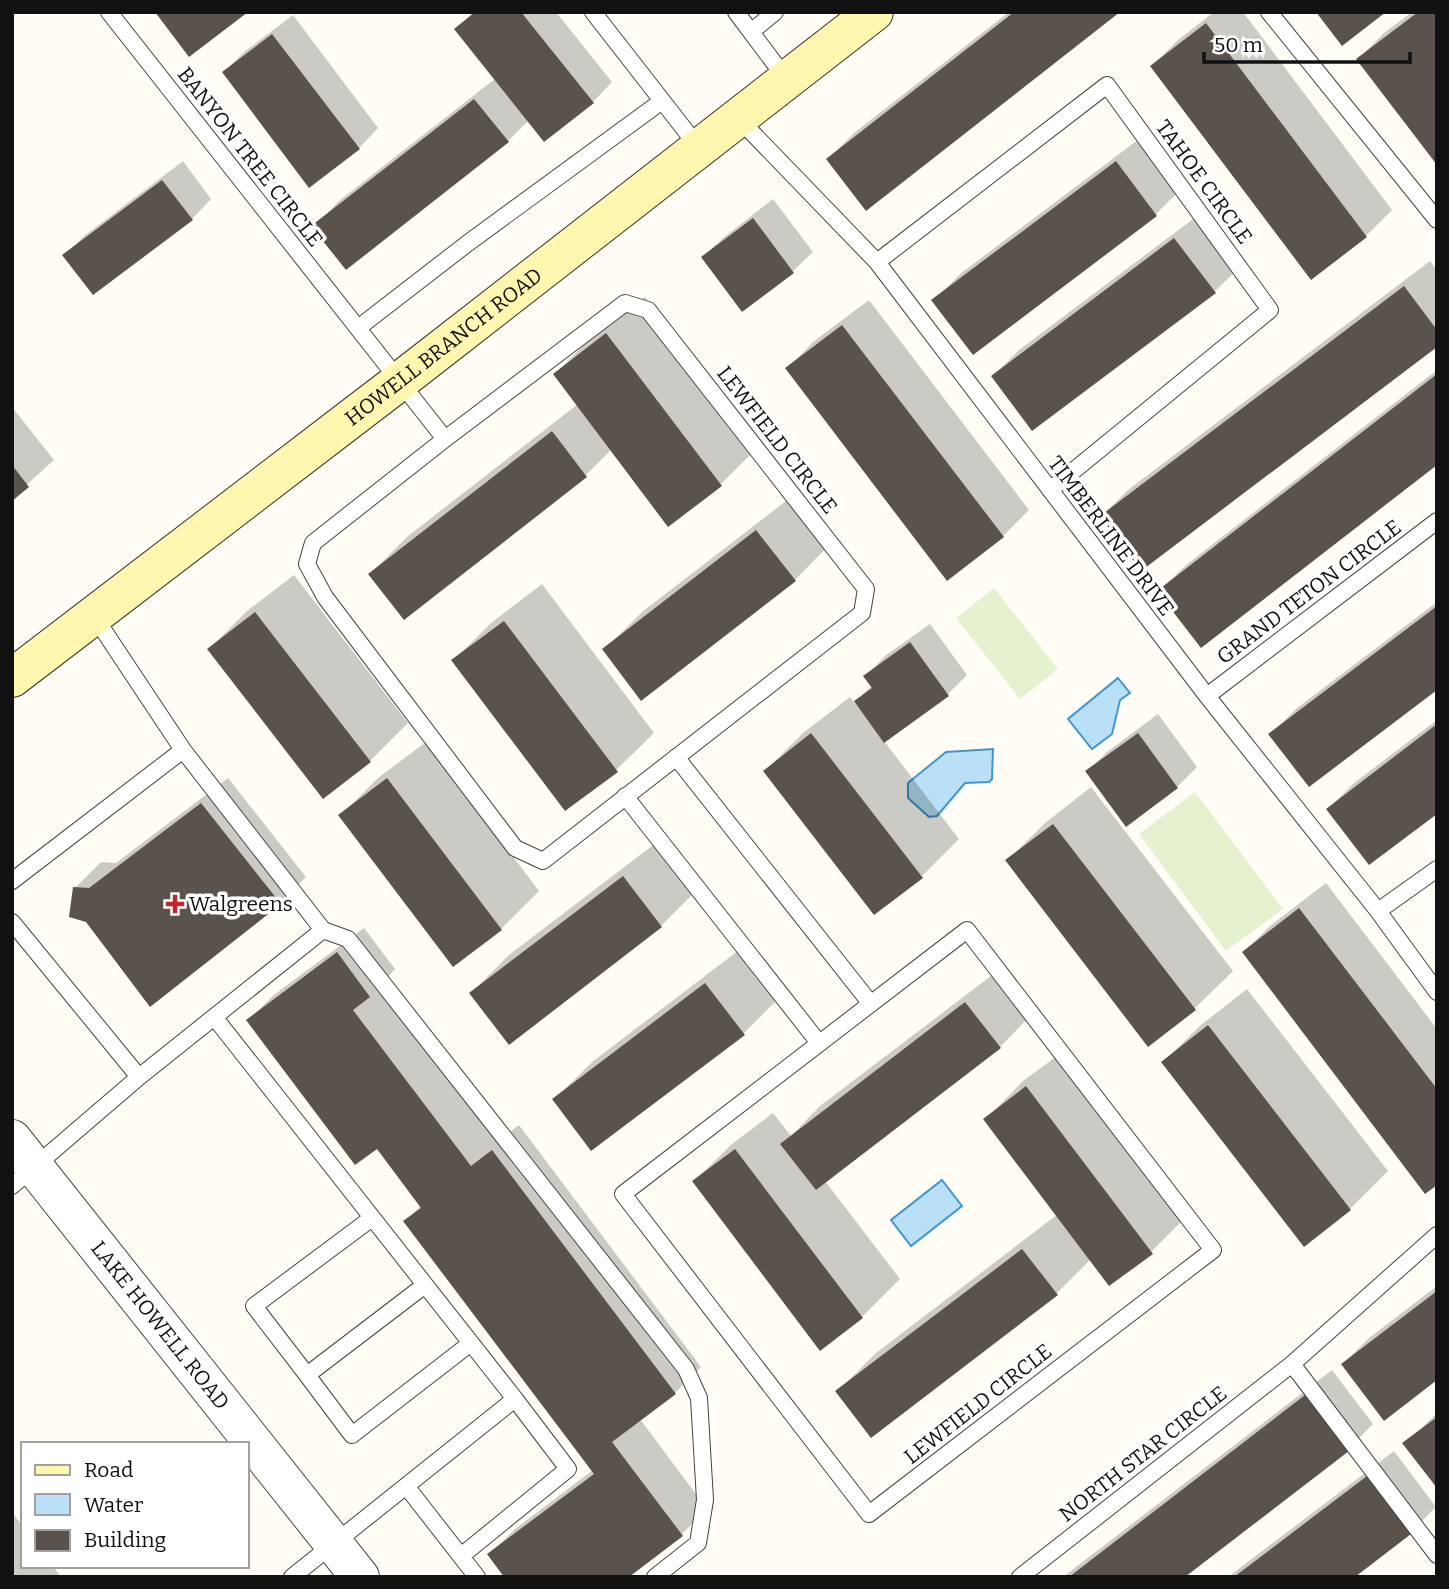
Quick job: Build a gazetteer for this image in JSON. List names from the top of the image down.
{
  "streets": {
    "main road": ["HOWELL BRANCH ROAD"],
    "street": ["LAKE HOWELL ROAD"],
    "lane": [
      "BANYON TREE CIRCLE",
      "TAHOE CIRCLE",
      "LEWFIELD CIRCLE",
      "TIMBERLINE DRIVE",
      "GRAND TETON CIRCLE",
      "NORTH STAR CIRCLE"
    ]
  },
  "crossings": [
    ["BANYON TREE CIRCLE", "HOWELL BRANCH ROAD"],
    ["TAHOE CIRCLE", "TIMBERLINE DRIVE"],
    ["HOWELL BRANCH ROAD", "TIMBERLINE DRIVE"],
    ["TIMBERLINE DRIVE", "GRAND TETON CIRCLE"]
  ],
  "places": {
    "health": ["Walgreens"]
  },
  "legend": ["Road", "Water", "Building"],
  "scale_bar": "50 m"
}
